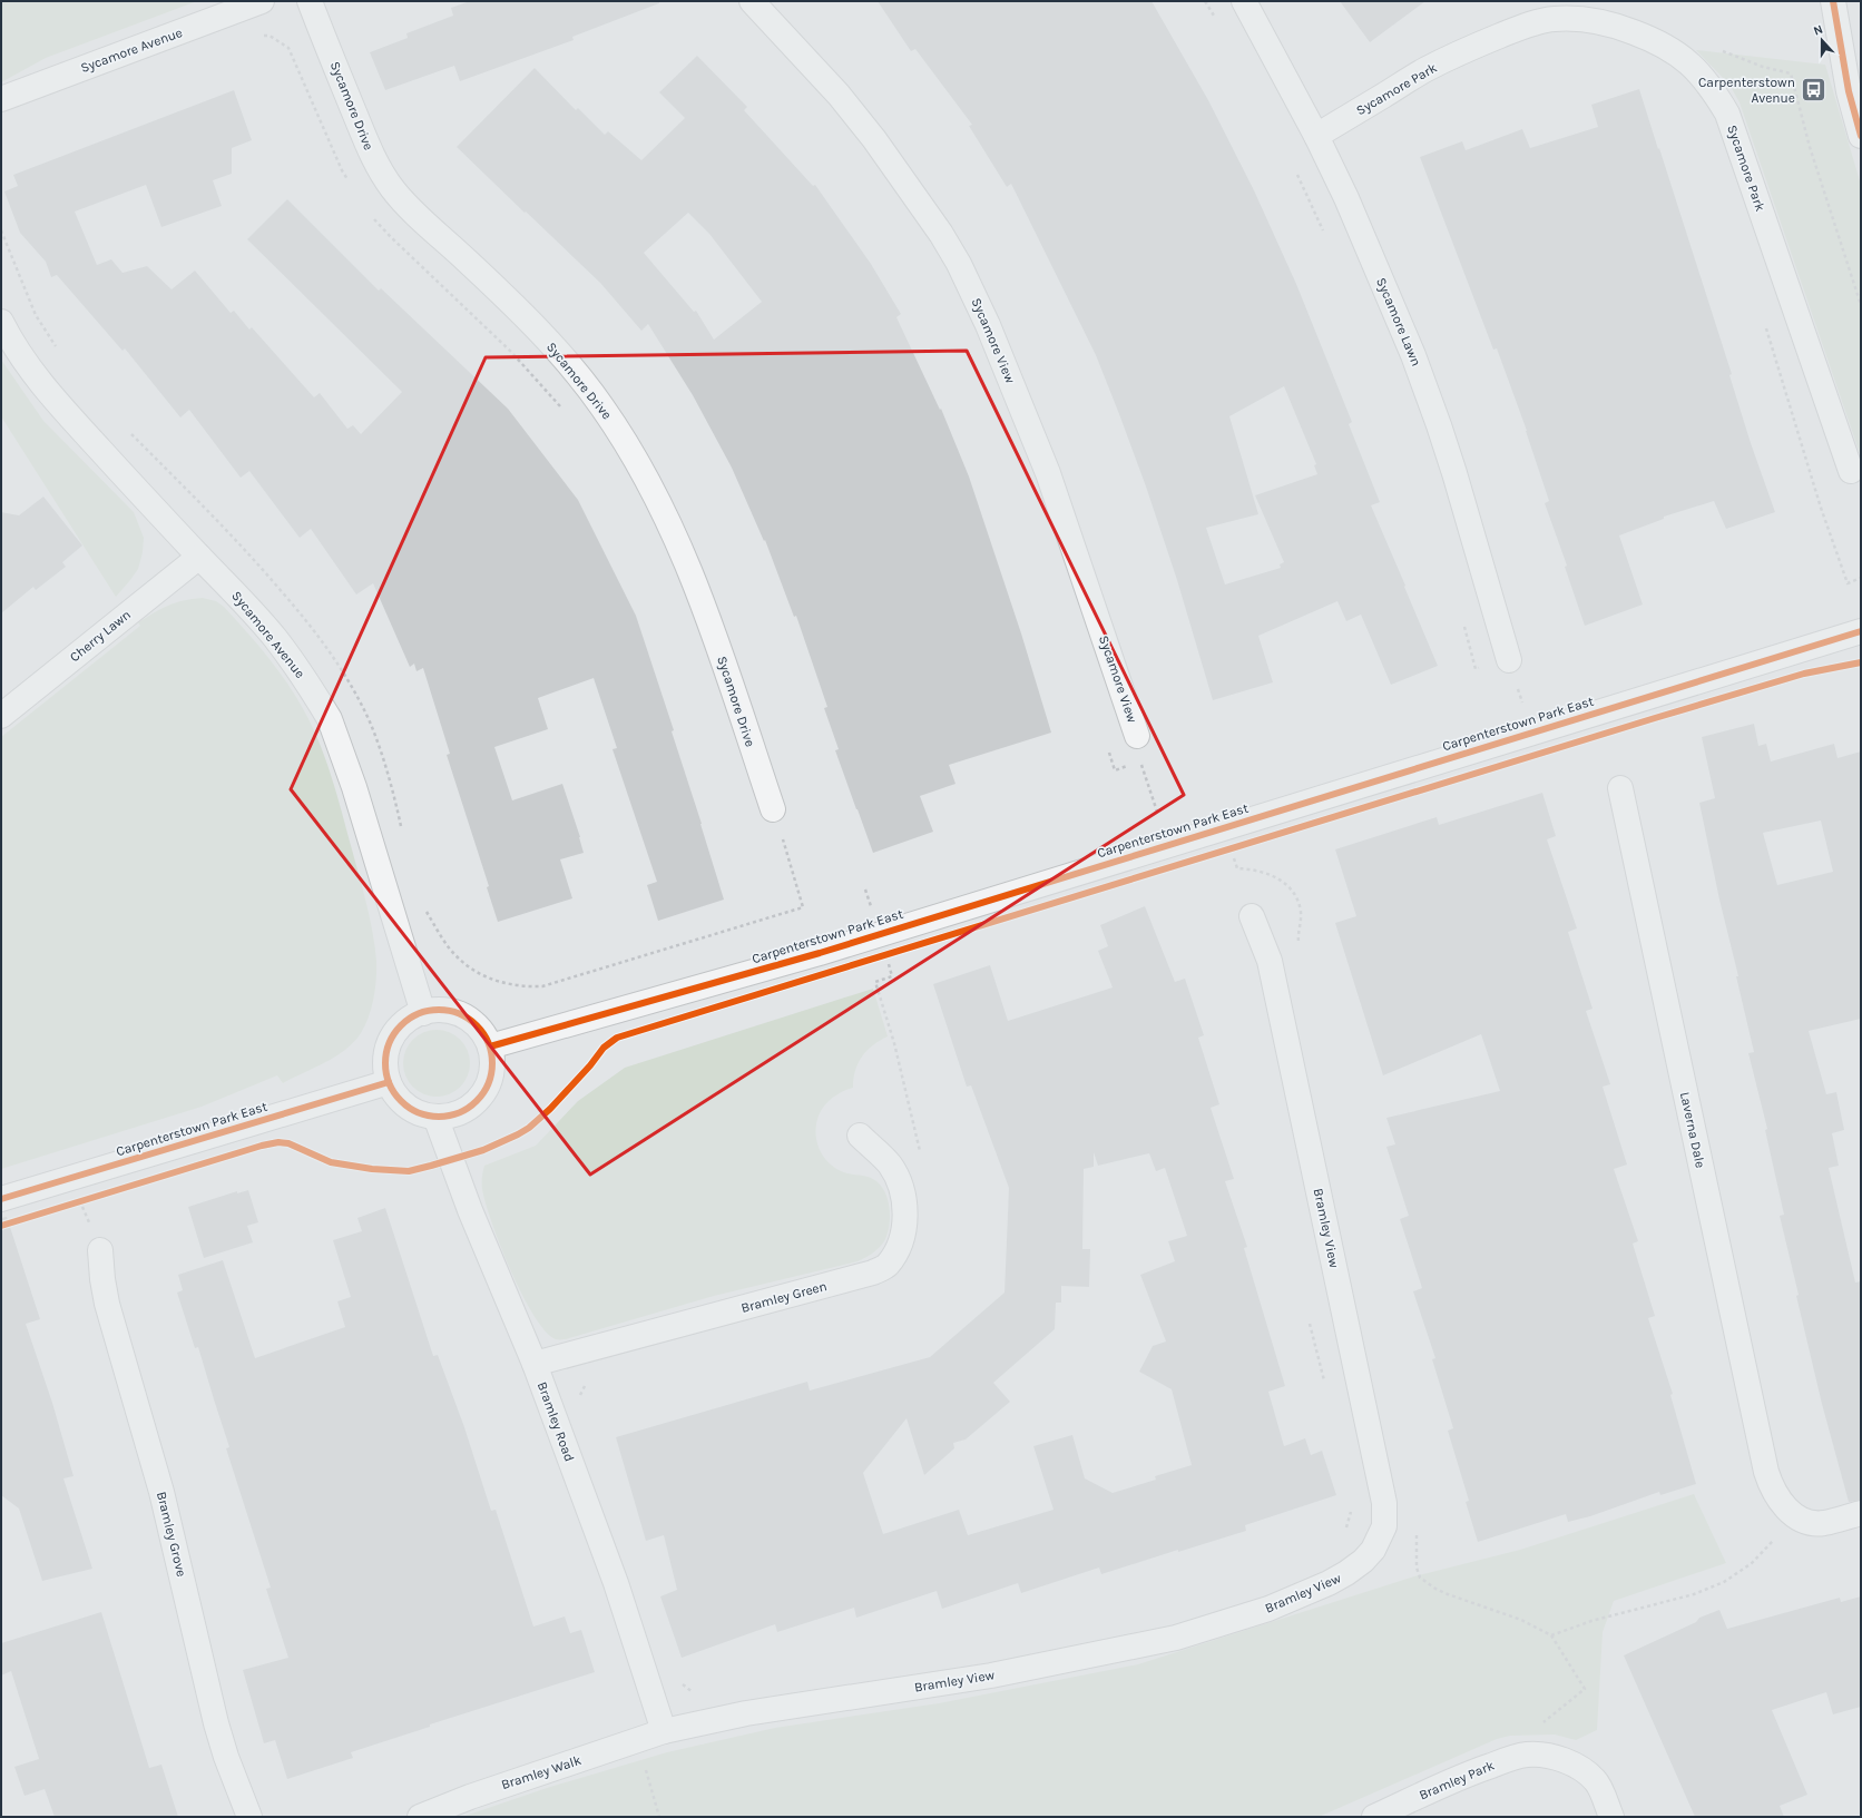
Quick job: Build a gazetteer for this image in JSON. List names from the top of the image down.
{
  "streets": {
    "street": [
      "Sycamore Avenue",
      "Sycamore Park",
      "Sycamore Drive",
      "Sycamore Lawn",
      "Sycamore View",
      "Cherry Lawn",
      "Carpenterstown Park East",
      "Laverna Dale",
      "Bramley View",
      "Bramley Green",
      "Bramley Road",
      "Bramley Grove",
      "Bramley Walk",
      "Bramley Park"
    ]
  },
  "crossings": [
    ["Sycamore Avenue", "Cherry Lawn"],
    ["Sycamore Avenue", "Carpenterstown Park East"],
    ["Sycamore Avenue", "Bramley Road"],
    ["Sycamore Park", "Sycamore Lawn"],
    ["Carpenterstown Park East", "Bramley Road"],
    ["Bramley View", "Bramley Road"],
    ["Bramley View", "Bramley Walk"],
    ["Bramley Green", "Bramley Road"],
    ["Bramley Road", "Bramley Walk"]
  ],
  "places": {
    "bus stop": ["Carpenterstown Avenue"]
  },
  "north": "top"
}
